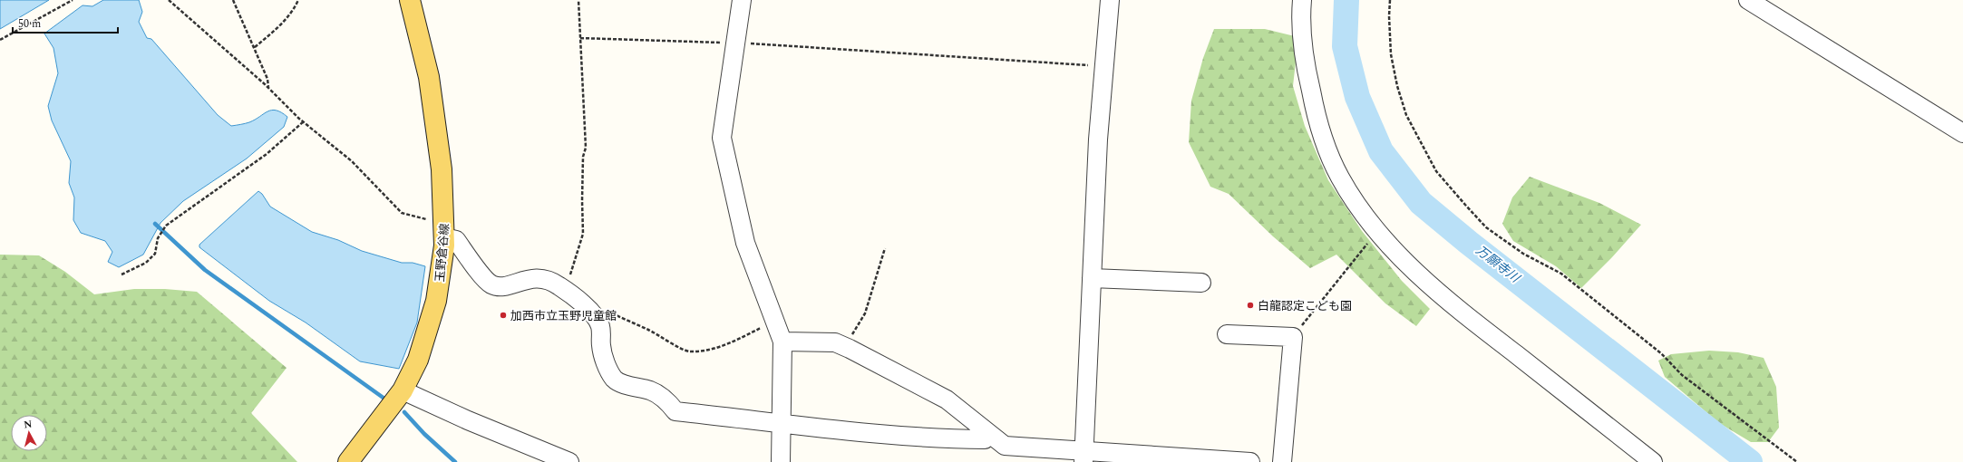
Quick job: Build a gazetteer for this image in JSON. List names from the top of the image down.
{
  "streets": {
    "main road": ["玉野倉谷線"]
  },
  "water": ["万願寺川"],
  "places": ["白龍認定こども園", "加西市立玉野児童館"],
  "scale_bar": "50 m",
  "north": "top"
}
